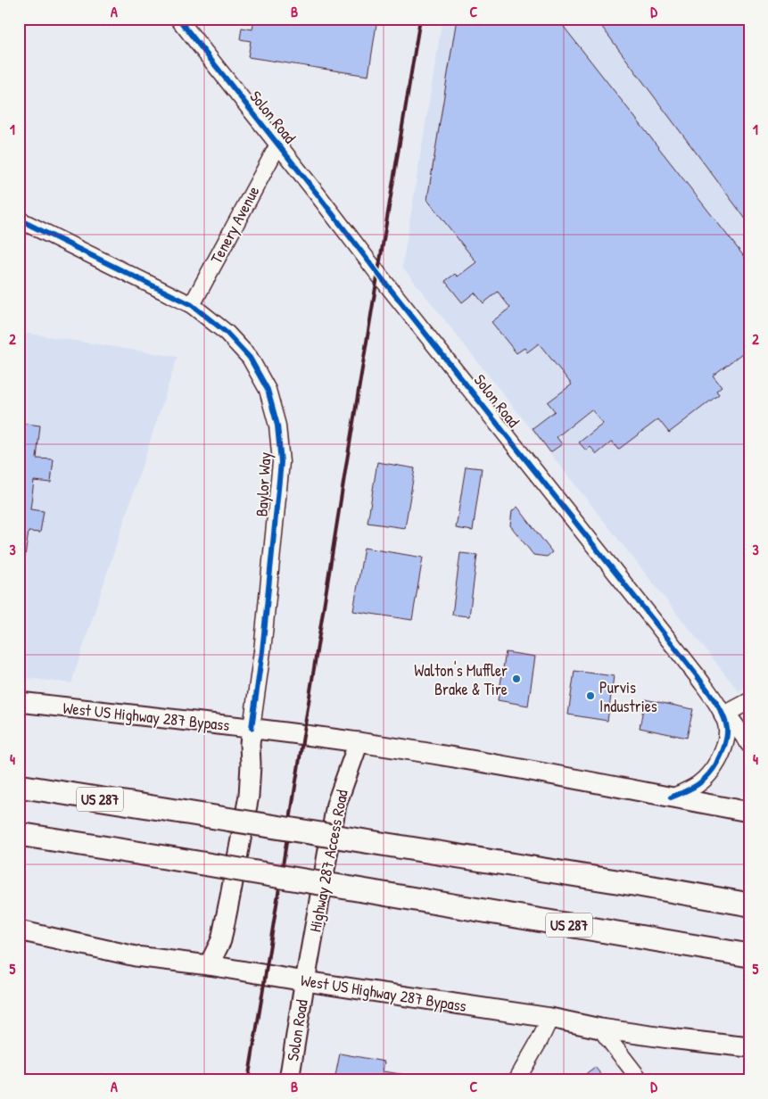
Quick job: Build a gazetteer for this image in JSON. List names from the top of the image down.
{
  "streets": {
    "highway": ["US 287"],
    "main road": ["Solon Road", "West US Highway 287 Bypass", "Highway 287 Access Road"],
    "street": ["Tenery Avenue", "Baylor Way"]
  },
  "crossings": [
    ["Solon Road", "Tenery Avenue"],
    ["Solon Road", "West US Highway 287 Bypass"],
    ["Solon Road", "Highway 287 Access Road"],
    ["Tenery Avenue", "Baylor Way"],
    ["Baylor Way", "West US Highway 287 Bypass"],
    ["West US Highway 287 Bypass", "Highway 287 Access Road"]
  ],
  "places": ["Walton's Muffler Brake & Tire", "Purvis Industries"],
  "grid": {
    "columns": [
      "A",
      "B",
      "C",
      "D"
    ],
    "rows": [
      "1",
      "2",
      "3",
      "4",
      "5"
    ]
  }
}
